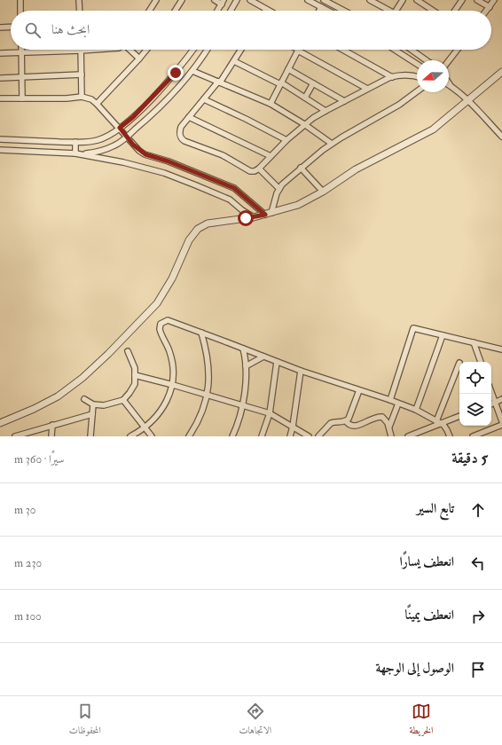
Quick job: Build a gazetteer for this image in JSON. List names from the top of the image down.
{
  "north": "left",
  "page": {
    "search": "ابحث هنا",
    "heading": ["5 دقيقة", "سيرًا · 360 m"],
    "list": [
      ["تابع السير", "30 m"],
      ["انعطف يسارًا", "230 m"],
      ["انعطف يمينًا", "100 m"],
      "الوصول إلى الوجهة"
    ],
    "nav": ["الخريطة", "الاتجاهات", "المحفوظات"]
  }
}
